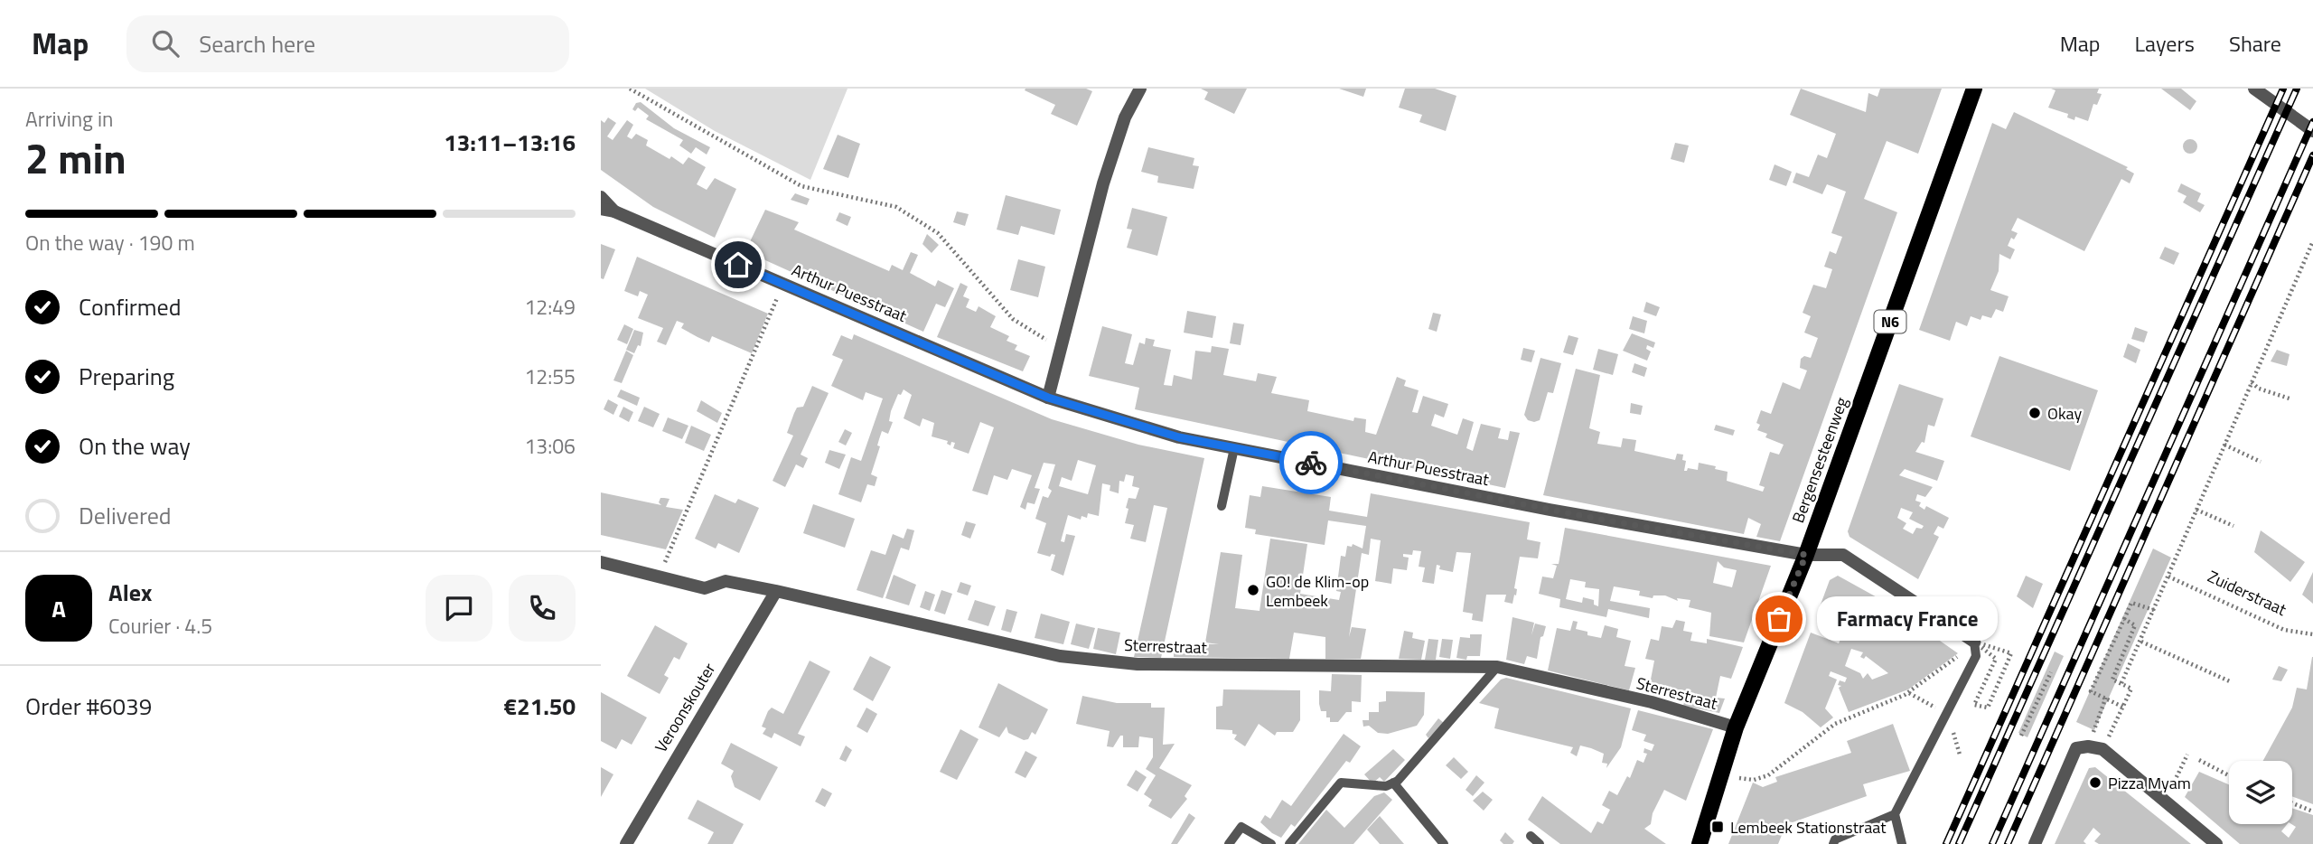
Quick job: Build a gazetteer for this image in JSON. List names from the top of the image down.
{
  "streets": {
    "main road": ["N6", "Bergensesteenweg"],
    "street": ["Arthur Puesstraat", "Sterrestraat", "Veroonskouter"],
    "path": ["Zuiderstraat"]
  },
  "crossings": [
    ["Arthur Puesstraat", "Bergensesteenweg"],
    ["Bergensesteenweg", "Sterrestraat"],
    ["Sterrestraat", "Veroonskouter"]
  ],
  "places": {
    "other": [
      "Okay",
      "GO! de Klim-op Lembeek",
      "Farmacy France",
      "Pizza Myam"
    ],
    "transit": ["Lembeek Stationstraat"]
  },
  "page": {
    "header": "Map",
    "search": "Search here",
    "nav": ["Map", "Layers", "Share"],
    "heading": ["2 min", "Arriving in", "13:11–13:16"],
    "panel": [
      "Alex",
      "Courier · 4.5",
      "Order #6039",
      "€21.50"
    ],
    "bar": "On the way · 190 m",
    "list": [
      ["Confirmed", "12:49"],
      ["Preparing", "12:55"],
      ["On the way", "13:06"],
      "Delivered"
    ],
    "round": "A",
    "bubble": "Farmacy France"
  }
}
